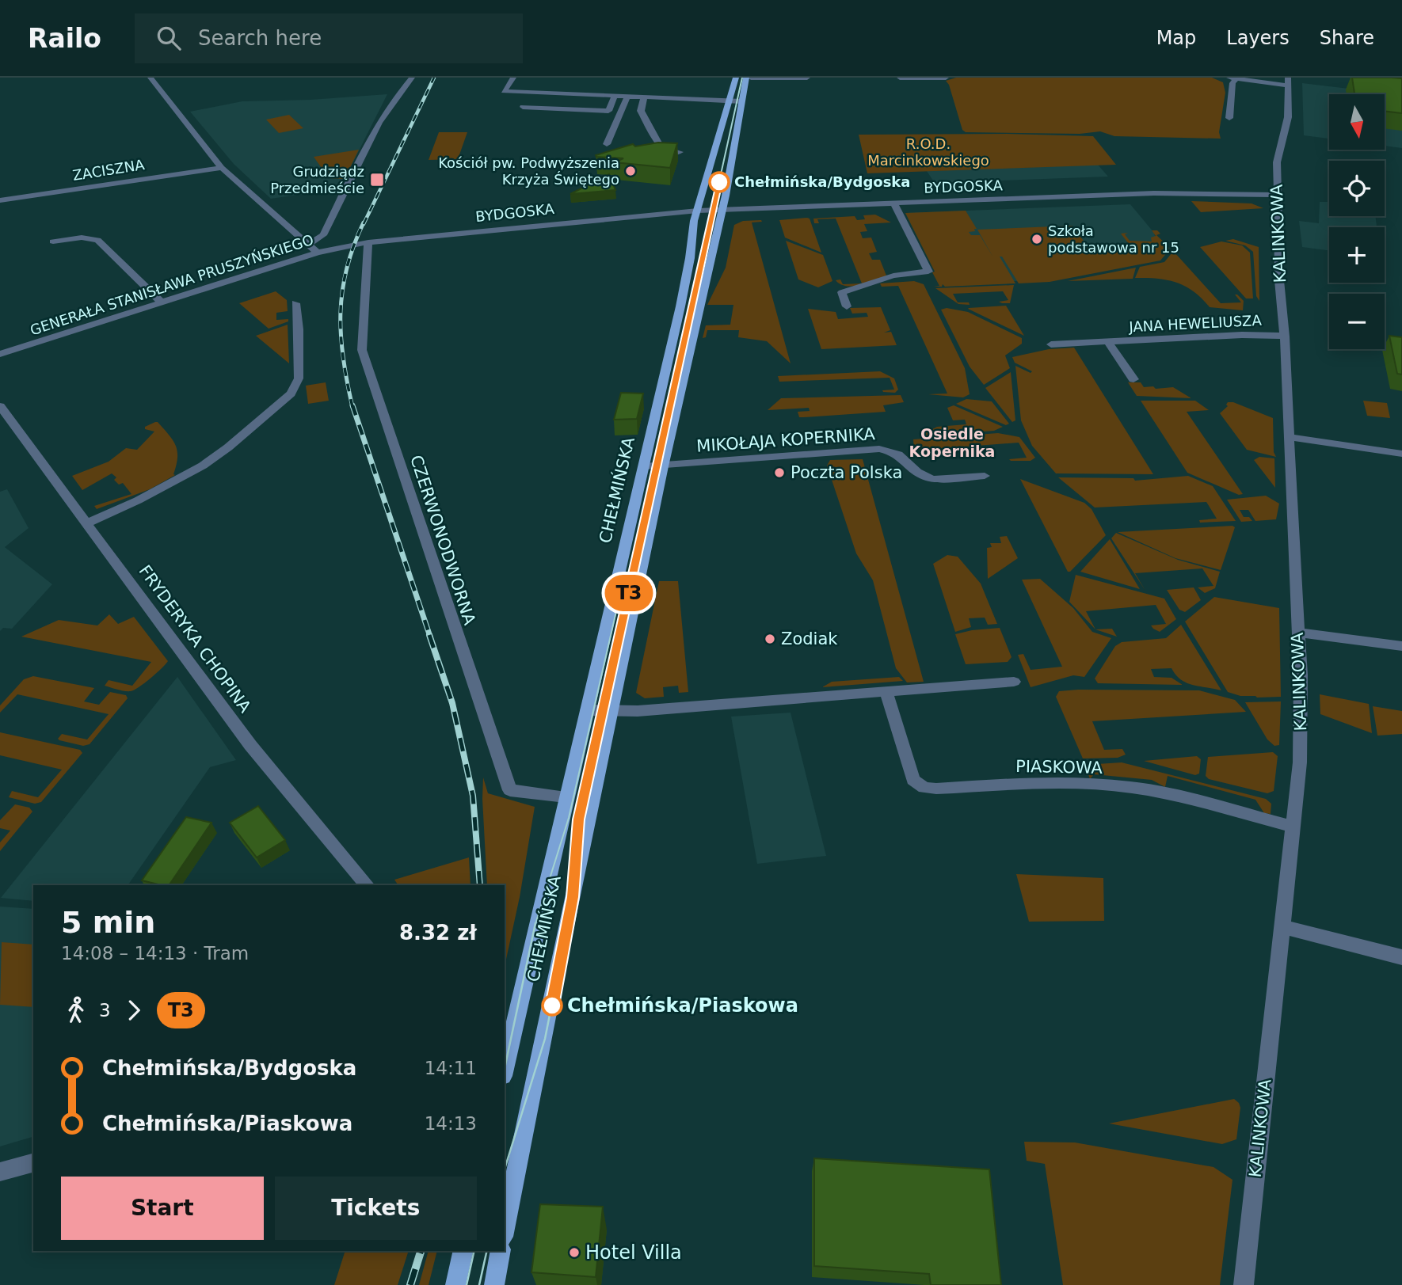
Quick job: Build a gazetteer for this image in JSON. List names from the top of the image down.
{
  "streets": {
    "main road": ["CHEŁMIŃSKA"],
    "street": [
      "ZACISZNA",
      "BYDGOSKA",
      "KALINKOWA",
      "GENERAŁA STANISŁAWA PRUSZYŃSKIEGO",
      "JANA HEWELIUSZA",
      "MIKOŁAJA KOPERNIKA",
      "CZERWONODWORNA",
      "FRYDERYKA CHOPINA",
      "PIASKOWA"
    ]
  },
  "crossings": [
    ["BYDGOSKA", "KALINKOWA"],
    ["BYDGOSKA", "GENERAŁA STANISŁAWA PRUSZYŃSKIEGO"],
    ["BYDGOSKA", "CHEŁMIŃSKA"],
    ["BYDGOSKA", "CZERWONODWORNA"],
    ["KALINKOWA", "JANA HEWELIUSZA"],
    ["KALINKOWA", "PIASKOWA"],
    ["MIKOŁAJA KOPERNIKA", "CHEŁMIŃSKA"],
    ["CHEŁMIŃSKA", "CZERWONODWORNA"]
  ],
  "districts": ["Osiedle Kopernika"],
  "parks": ["R.O.D. Marcinkowskiego"],
  "places": {
    "other": [
      "Kościół pw. Podwyższenia Krzyża Świętego",
      "Chełmińska/Bydgoska",
      "Szkoła podstawowa nr 15",
      "Poczta Polska",
      "Zodiak",
      "Chełmińska/Piaskowa",
      "Hotel Villa"
    ],
    "transit": ["Grudziądz Przedmieście"]
  },
  "lines": ["tram line T3"],
  "north": "bottom",
  "page": {
    "header": "Railo",
    "search": "Search here",
    "nav": ["Map", "Layers", "Share"],
    "on_map": "T3",
    "map_buttons": ["+", "−"],
    "heading": ["5 min", "14:08 – 14:13 · Tram", "8.32 zł"],
    "legs": ["3", "T3"],
    "list": [
      {
        "name": "Chełmińska/Bydgoska",
        "value": "14:11"
      },
      {
        "name": "Chełmińska/Piaskowa",
        "value": "14:13"
      }
    ],
    "buttons": ["Start", "Tickets"]
  }
}
